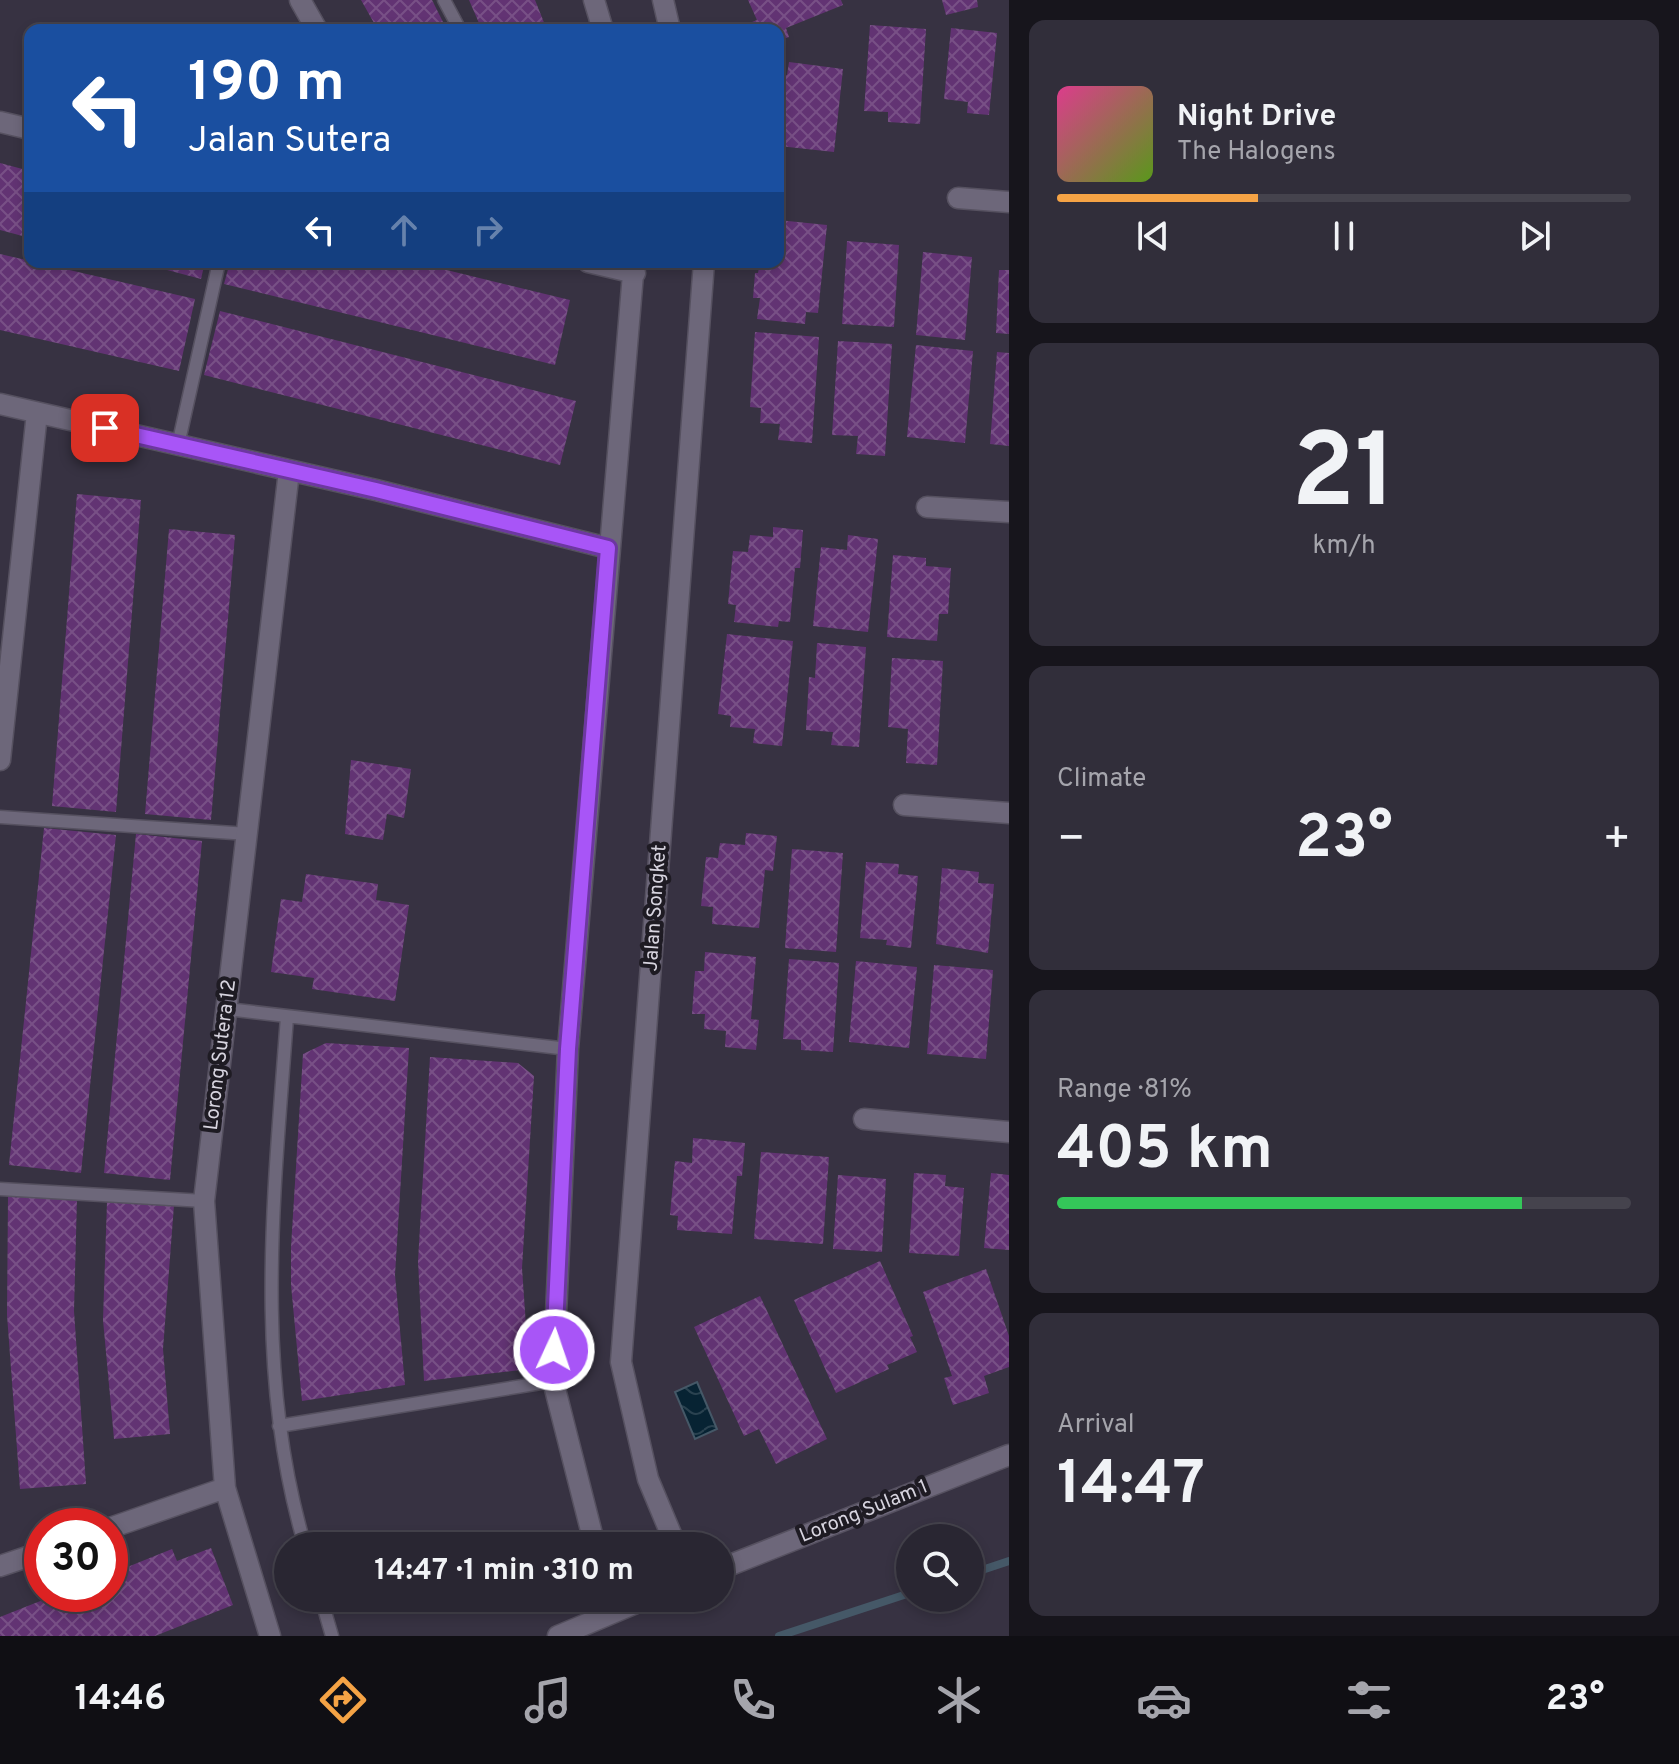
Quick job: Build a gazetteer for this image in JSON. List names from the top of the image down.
{
  "streets": {
    "street": ["Jalan Songket", "Lorong Sutera 12", "Lorong Sulam 1"]
  },
  "page": {
    "turn": ["190 m", "Jalan Sutera"],
    "song": ["Night Drive", "The Halogens"],
    "tile": [
      ["21", "km/h"],
      "Climate",
      ["Range · 81%", "405 km"],
      ["Arrival", "14:47"]
    ],
    "heat": ["−", "23°", "+"],
    "limit": "30",
    "trip": "14:47 · 1 min · 310 m",
    "tabs": ["14:46", "23°"]
  }
}
